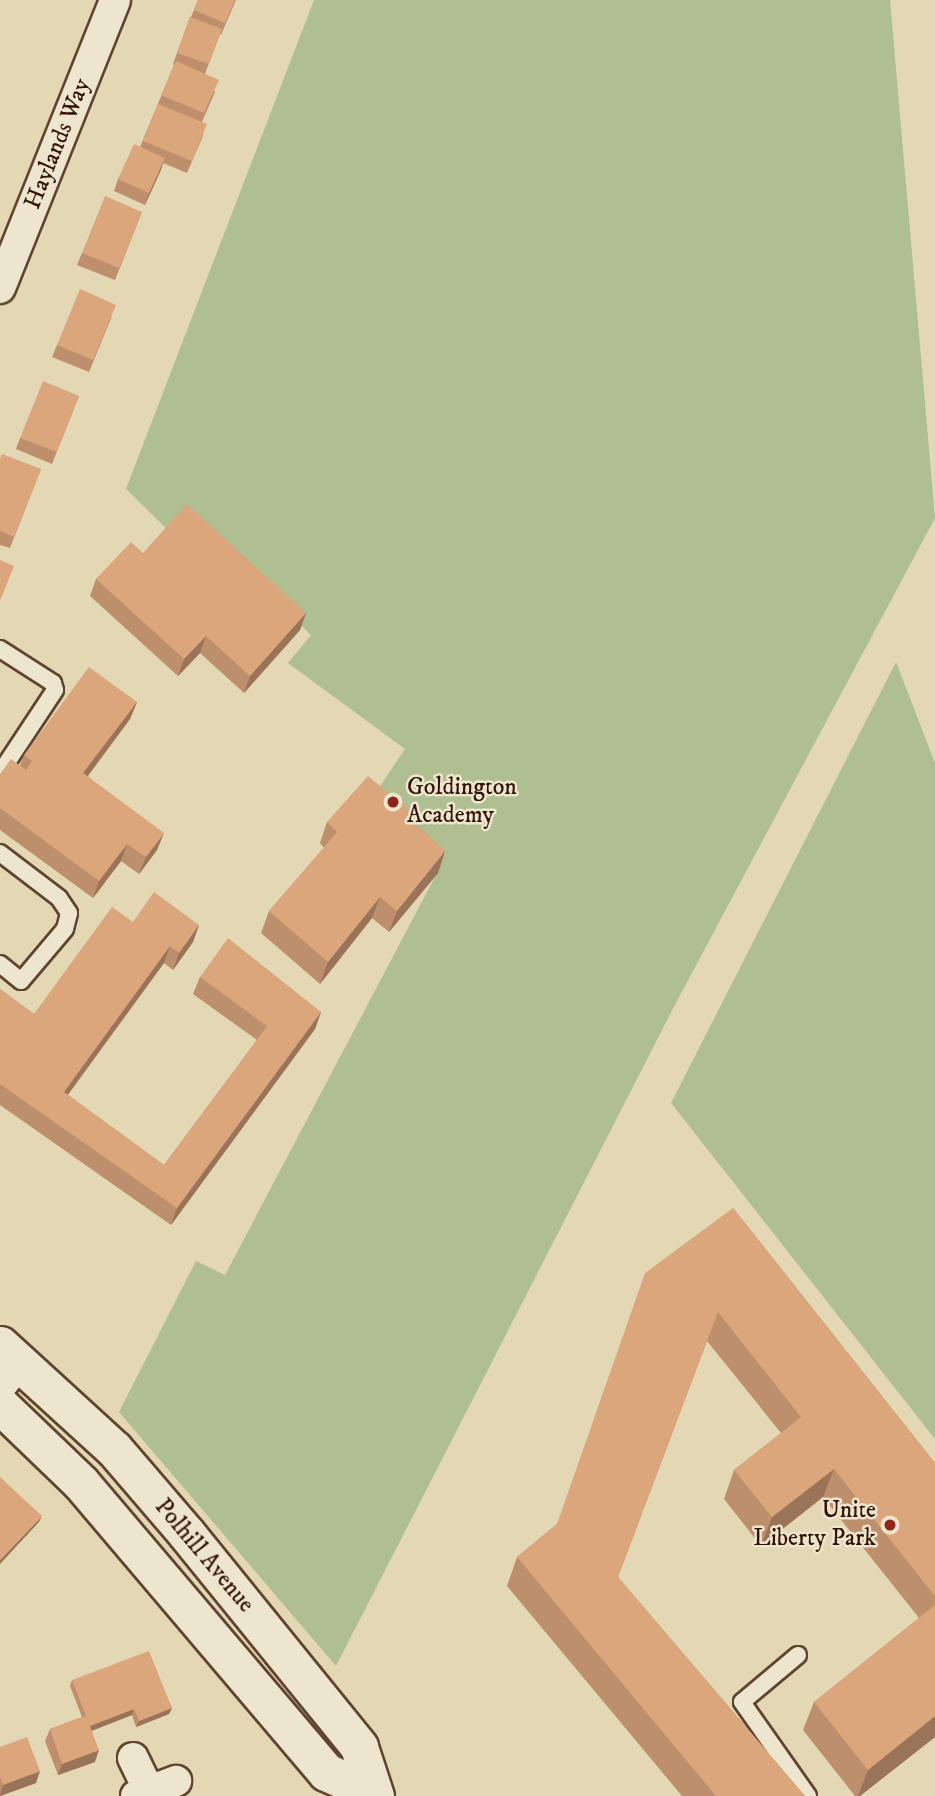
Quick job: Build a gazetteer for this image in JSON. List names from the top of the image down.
{
  "streets": {
    "street": ["Haylands Way", "Polhill Avenue"]
  },
  "places": ["Goldington Academy", "Unite Liberty Park"]
}
